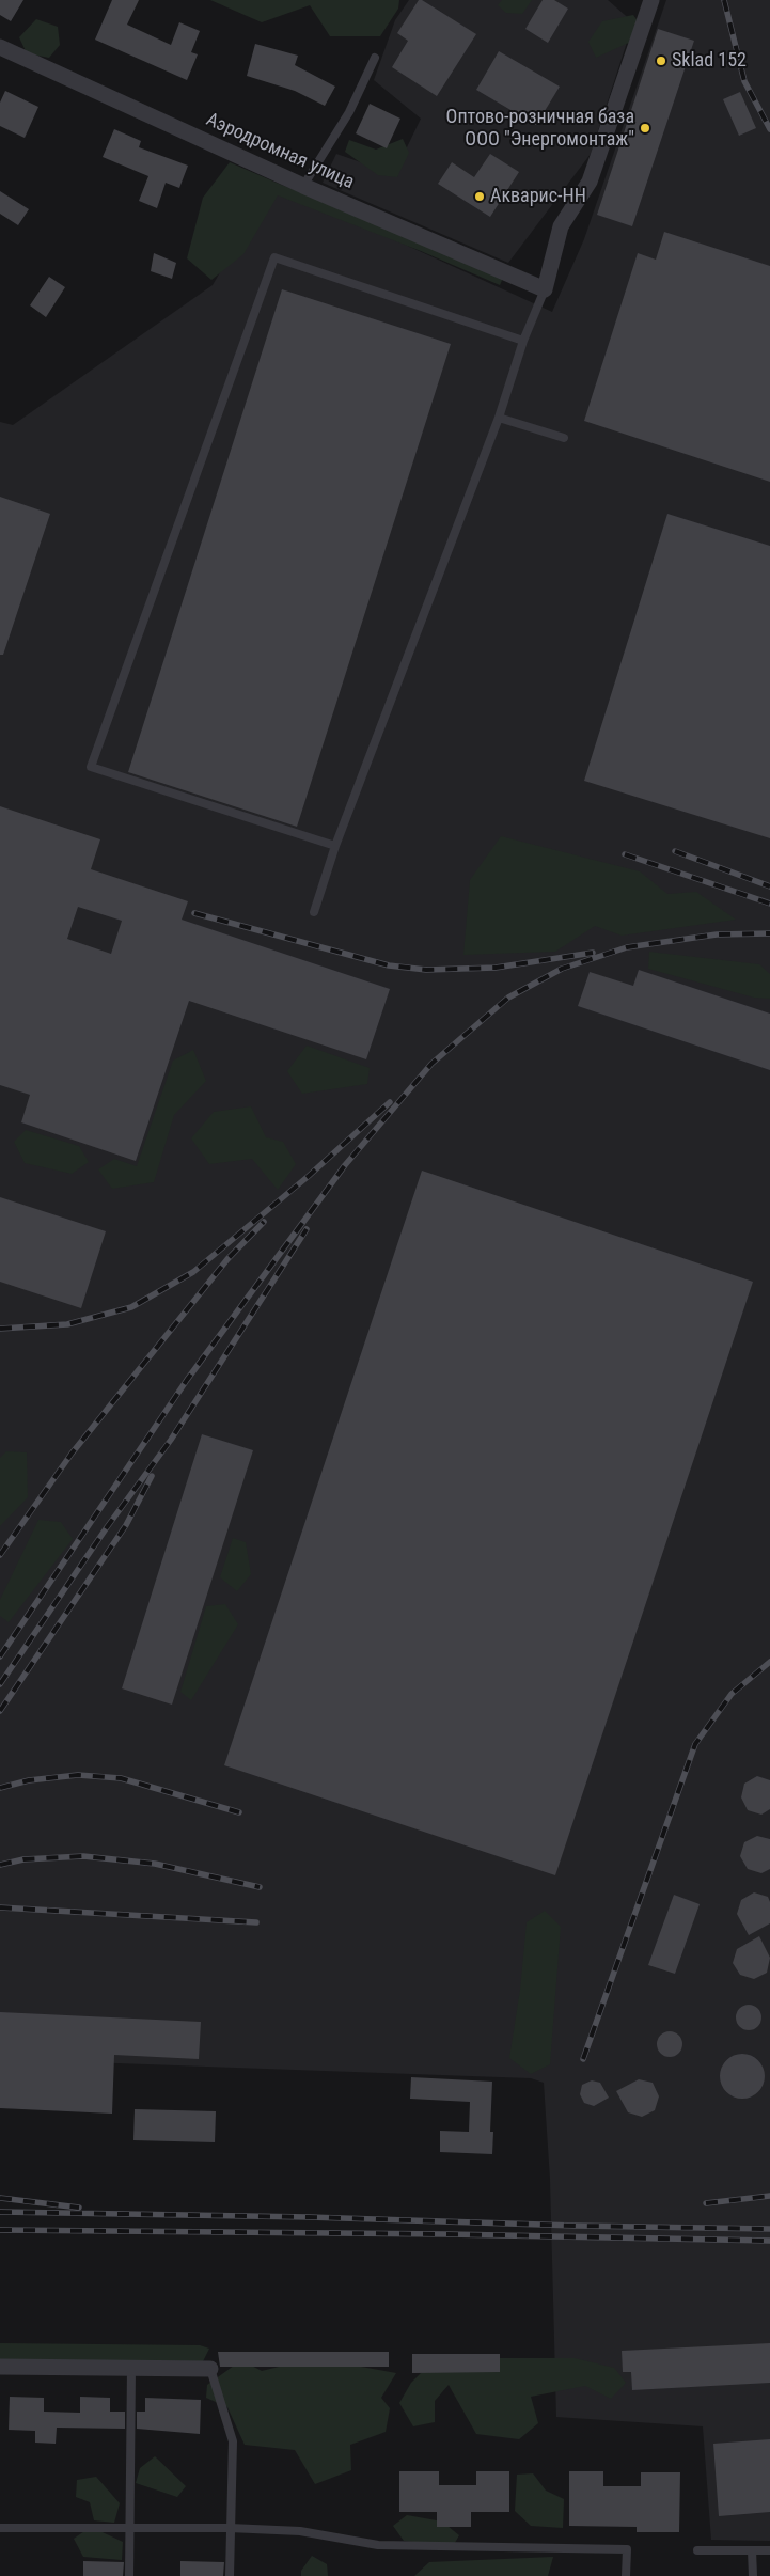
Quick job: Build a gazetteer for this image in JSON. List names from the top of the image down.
{
  "streets": {
    "street": ["Аэродромная улица"]
  },
  "places": ["Sklad 152", "Оптово-розничная база ООО \"Энергомонтаж\"", "Акварис-НН"]
}
